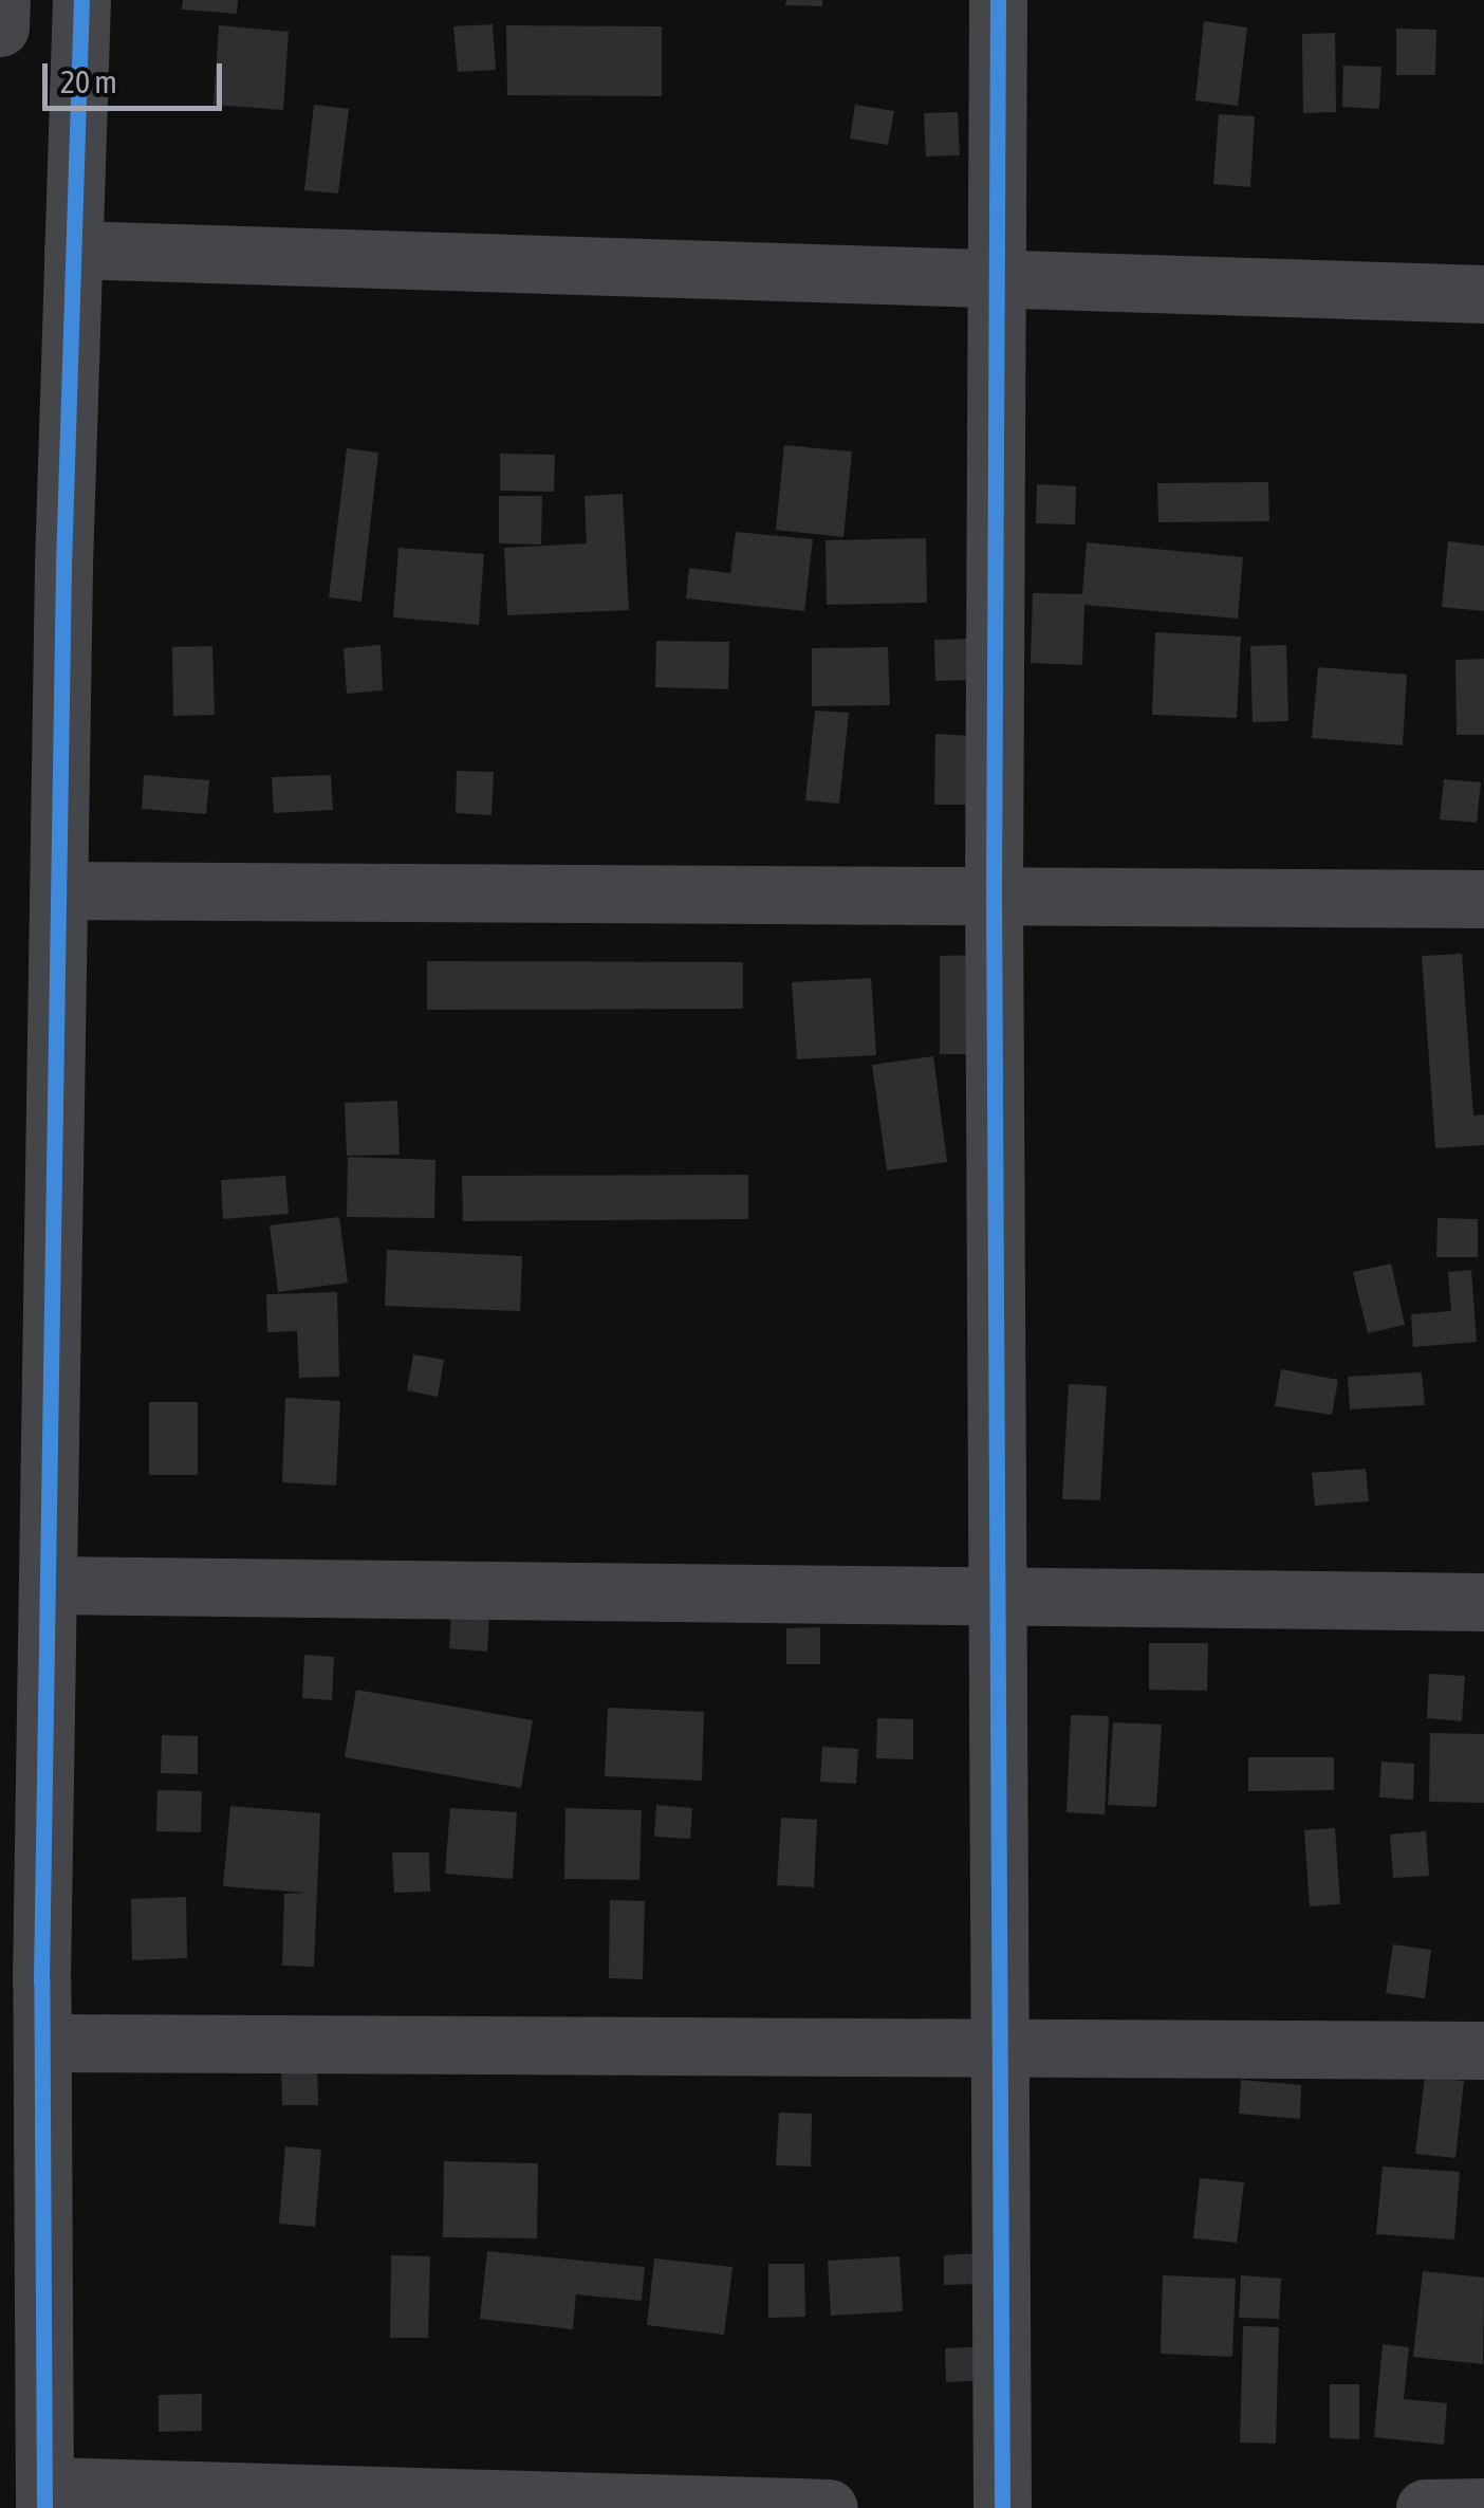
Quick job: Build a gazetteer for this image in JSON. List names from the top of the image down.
{
  "scale_bar": "20 m"
}
